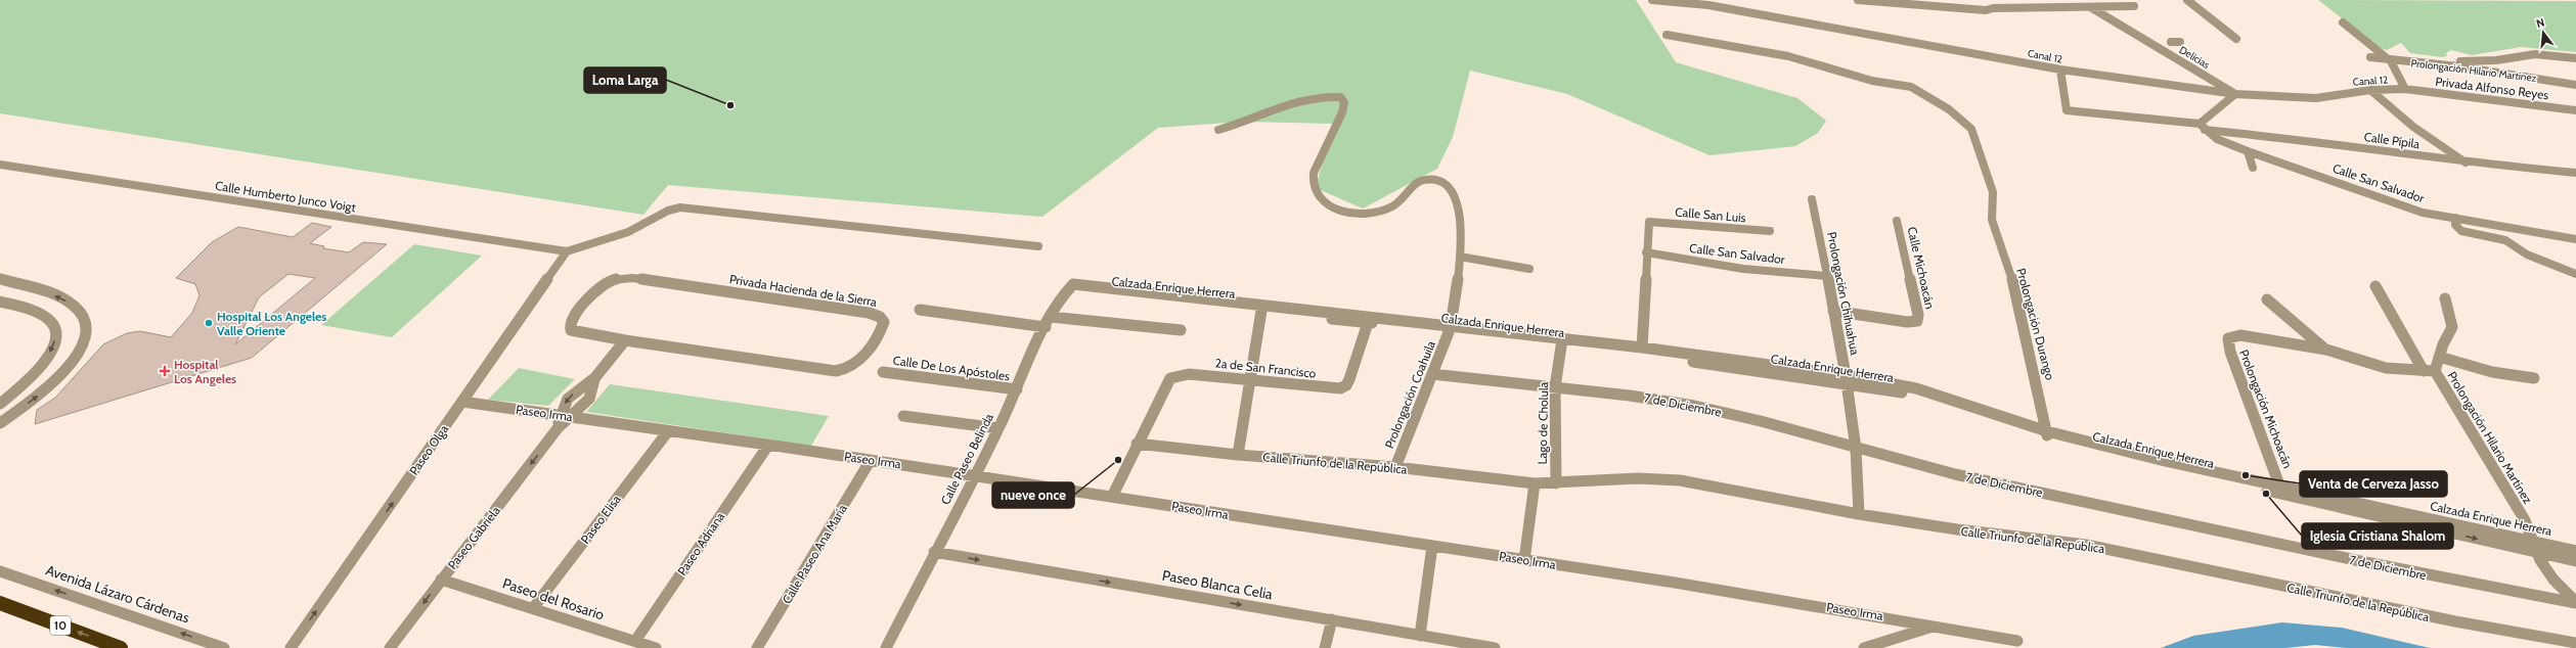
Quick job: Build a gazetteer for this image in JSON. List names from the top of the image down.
{
  "streets": {
    "highway": ["10"],
    "street": [
      "Canal 12",
      "Delicias",
      "Prolongación Hilario Martínez",
      "Privada Alfonso Reyes",
      "Calle Pípila",
      "Calle San Salvador",
      "Calle Humberto Junco Voigt",
      "Calle San Luis",
      "Calle Michoacán",
      "Calzada Enrique Herrera",
      "Privada Hacienda de la Sierra",
      "Prolongación Chihuahua",
      "Prolongación Durango",
      "Calle De Los Apóstoles",
      "2a de San Francisco",
      "Prolongación Coahuila",
      "7 de Diciembre",
      "Prolongación Michoacán",
      "Paseo Irma",
      "Lago de Cholula",
      "Paseo Olga",
      "Calle Paseo Belinda",
      "Calle Triunfo de la República",
      "Paseo Elisa",
      "Paseo Gabriela",
      "Paseo Adriana",
      "Calle Paseo Ana María",
      "Paseo Blanca Celia",
      "Avenida Lázaro Cárdenas",
      "Paseo del Rosario"
    ]
  },
  "crossings": [
    ["Canal 12", "Delicias"],
    ["Canal 12", "Prolongación Hilario Martínez"],
    ["Canal 12", "Privada Alfonso Reyes"],
    ["Canal 12", "Calle Pípila"],
    ["Prolongación Hilario Martínez", "Calzada Enrique Herrera"],
    ["Prolongación Hilario Martínez", "7 de Diciembre"],
    ["Calle Pípila", "Calle San Salvador"],
    ["Calle San Salvador", "Calle San Luis"],
    ["Calle San Salvador", "Prolongación Chihuahua"],
    ["Calle Humberto Junco Voigt", "Paseo Olga"],
    ["Calle Michoacán", "Prolongación Chihuahua"],
    ["Calzada Enrique Herrera", "Prolongación Chihuahua"],
    ["Calzada Enrique Herrera", "Prolongación Durango"],
    ["Calzada Enrique Herrera", "2a de San Francisco"],
    ["Calzada Enrique Herrera", "Prolongación Coahuila"],
    ["Calzada Enrique Herrera", "Prolongación Michoacán"],
    ["Calzada Enrique Herrera", "Lago de Cholula"],
    ["Calzada Enrique Herrera", "Calle Paseo Belinda"],
    ["Privada Hacienda de la Sierra", "Paseo Gabriela"],
    ["Prolongación Chihuahua", "7 de Diciembre"],
    ["Prolongación Chihuahua", "Calle Triunfo de la República"],
    ["Calle De Los Apóstoles", "Calle Paseo Belinda"],
    ["2a de San Francisco", "Calle Triunfo de la República"],
    ["Prolongación Coahuila", "7 de Diciembre"],
    ["Prolongación Coahuila", "Calle Triunfo de la República"],
    ["7 de Diciembre", "Lago de Cholula"],
    ["Paseo Irma", "Paseo Olga"],
    ["Paseo Irma", "Calle Paseo Belinda"],
    ["Paseo Irma", "Paseo Elisa"],
    ["Paseo Irma", "Paseo Gabriela"],
    ["Paseo Irma", "Paseo Adriana"],
    ["Paseo Irma", "Calle Paseo Ana María"],
    ["Lago de Cholula", "Calle Triunfo de la República"],
    ["Calle Paseo Belinda", "Paseo Blanca Celia"],
    ["Paseo Elisa", "Paseo del Rosario"],
    ["Paseo Gabriela", "Paseo del Rosario"],
    ["Paseo Adriana", "Paseo del Rosario"]
  ],
  "one_way": [
    "Paseo Olga",
    "Paseo Gabriela",
    "Paseo Blanca Celia",
    "Avenida Lázaro Cárdenas"
  ],
  "places": {
    "other": [
      "Loma Larga",
      "Hospital Los Angeles Valle Oriente",
      "nueve once",
      "Venta de Cerveza Jasso",
      "Iglesia Cristiana Shalom"
    ],
    "health": ["Hospital Los Angeles"]
  },
  "north": "top"
}
